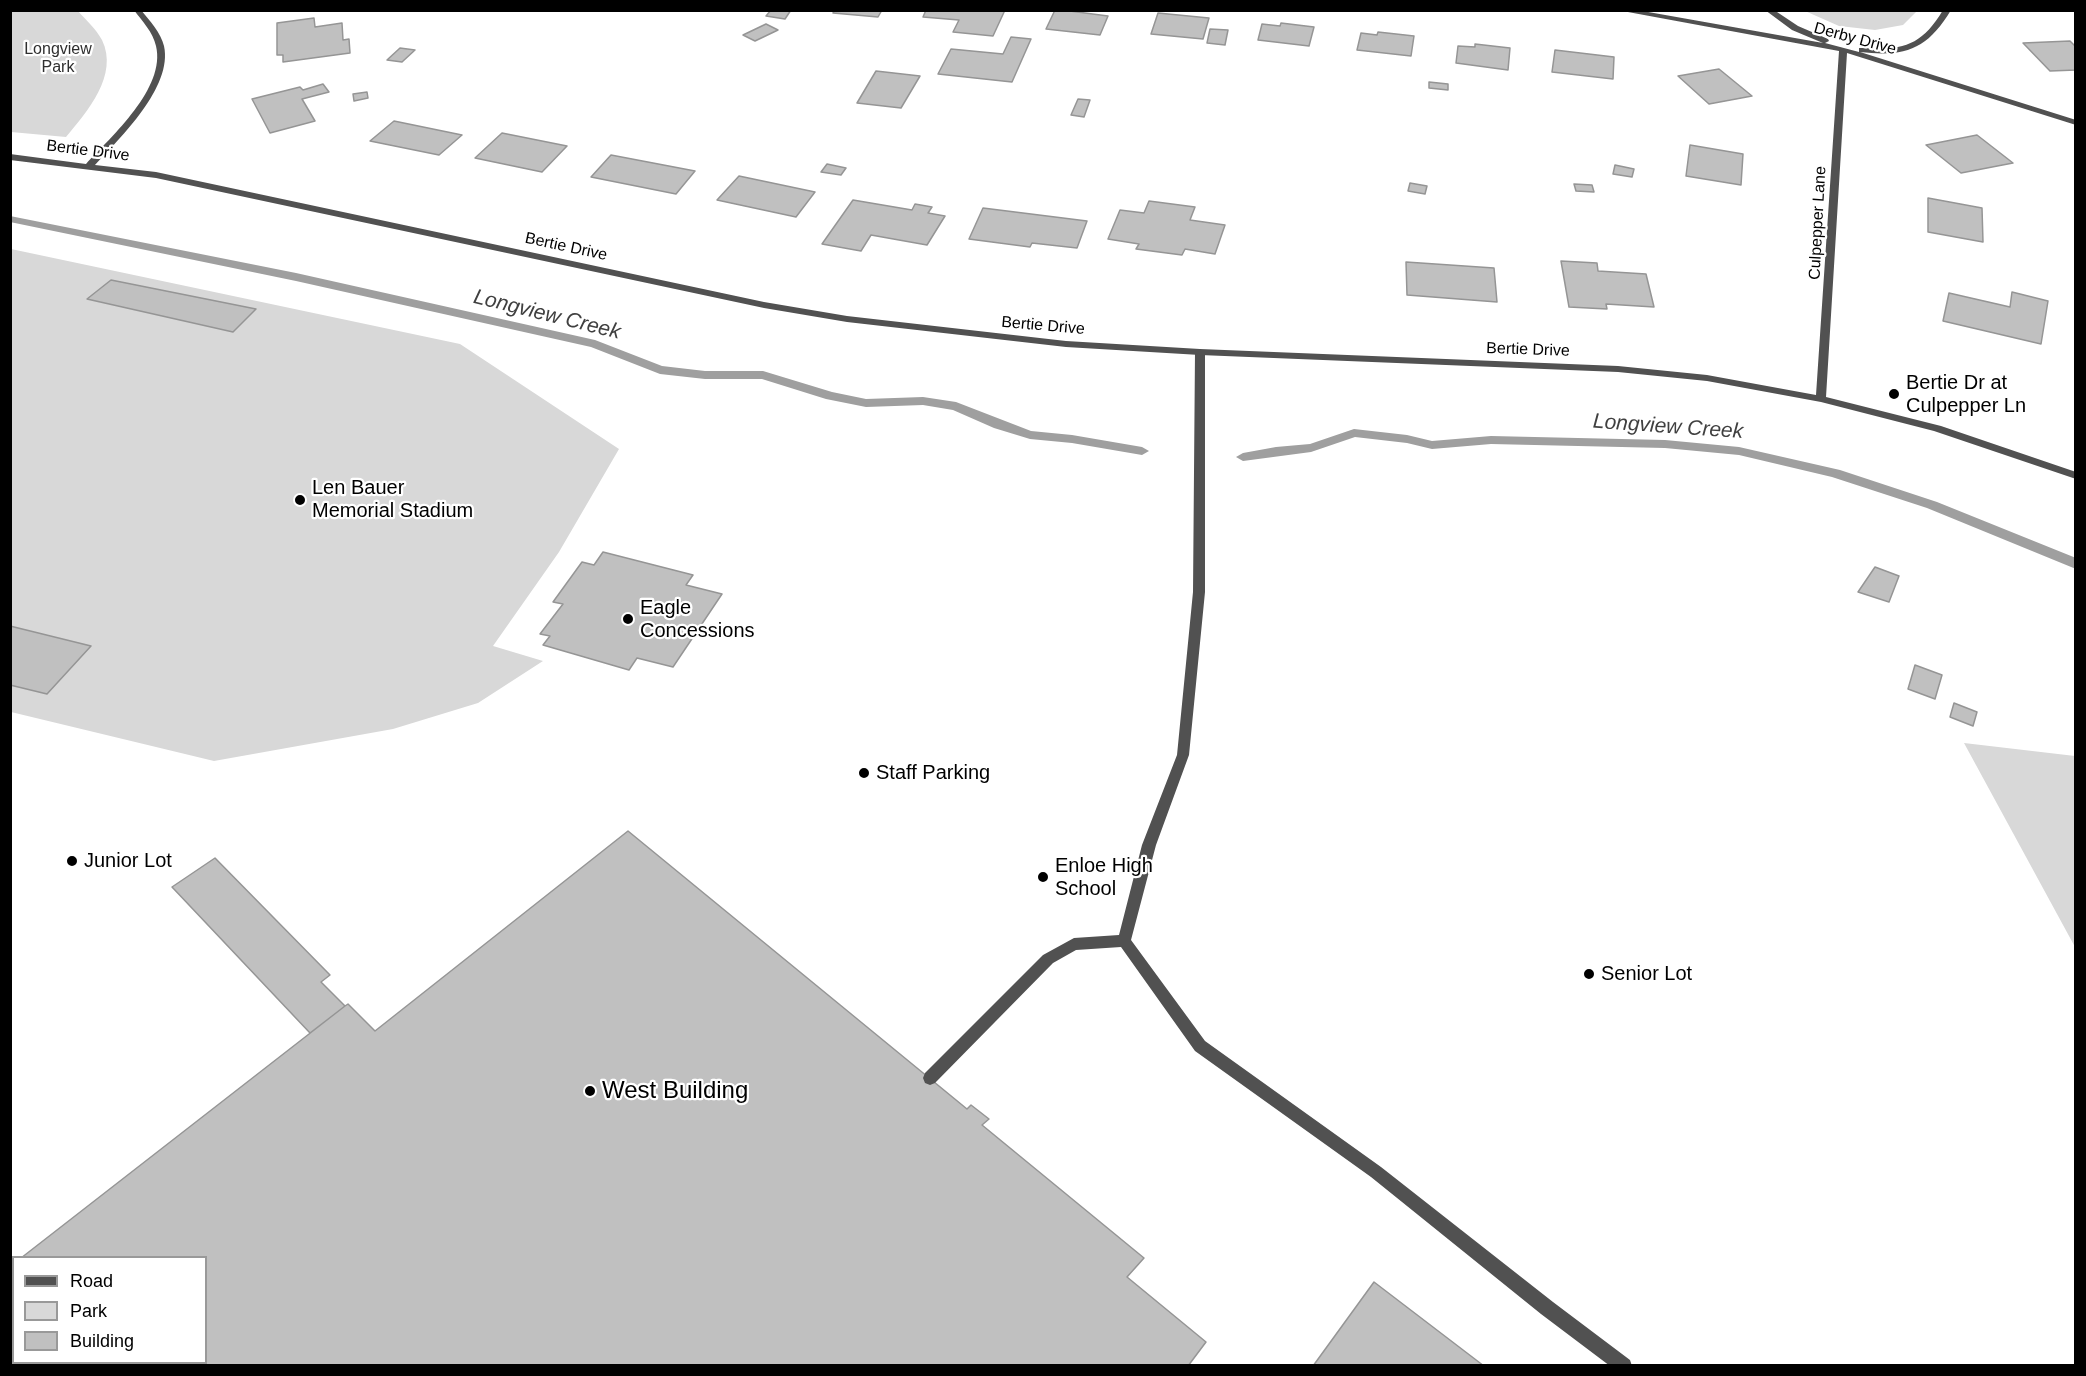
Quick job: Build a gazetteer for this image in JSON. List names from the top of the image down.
{
  "streets": {
    "street": ["Derby Drive", "Bertie Drive", "Culpepper Lane"]
  },
  "crossings": [
    ["Derby Drive", "Culpepper Lane"],
    ["Bertie Drive", "Culpepper Lane"]
  ],
  "water": ["Longview Creek"],
  "parks": ["Longview Park"],
  "places": [
    "Bertie Dr at Culpepper Ln",
    "Len Bauer Memorial Stadium",
    "Eagle Concessions",
    "Staff Parking",
    "Junior Lot",
    "Enloe High School",
    "Senior Lot",
    "West Building"
  ],
  "legend": ["Road", "Park", "Building"]
}
